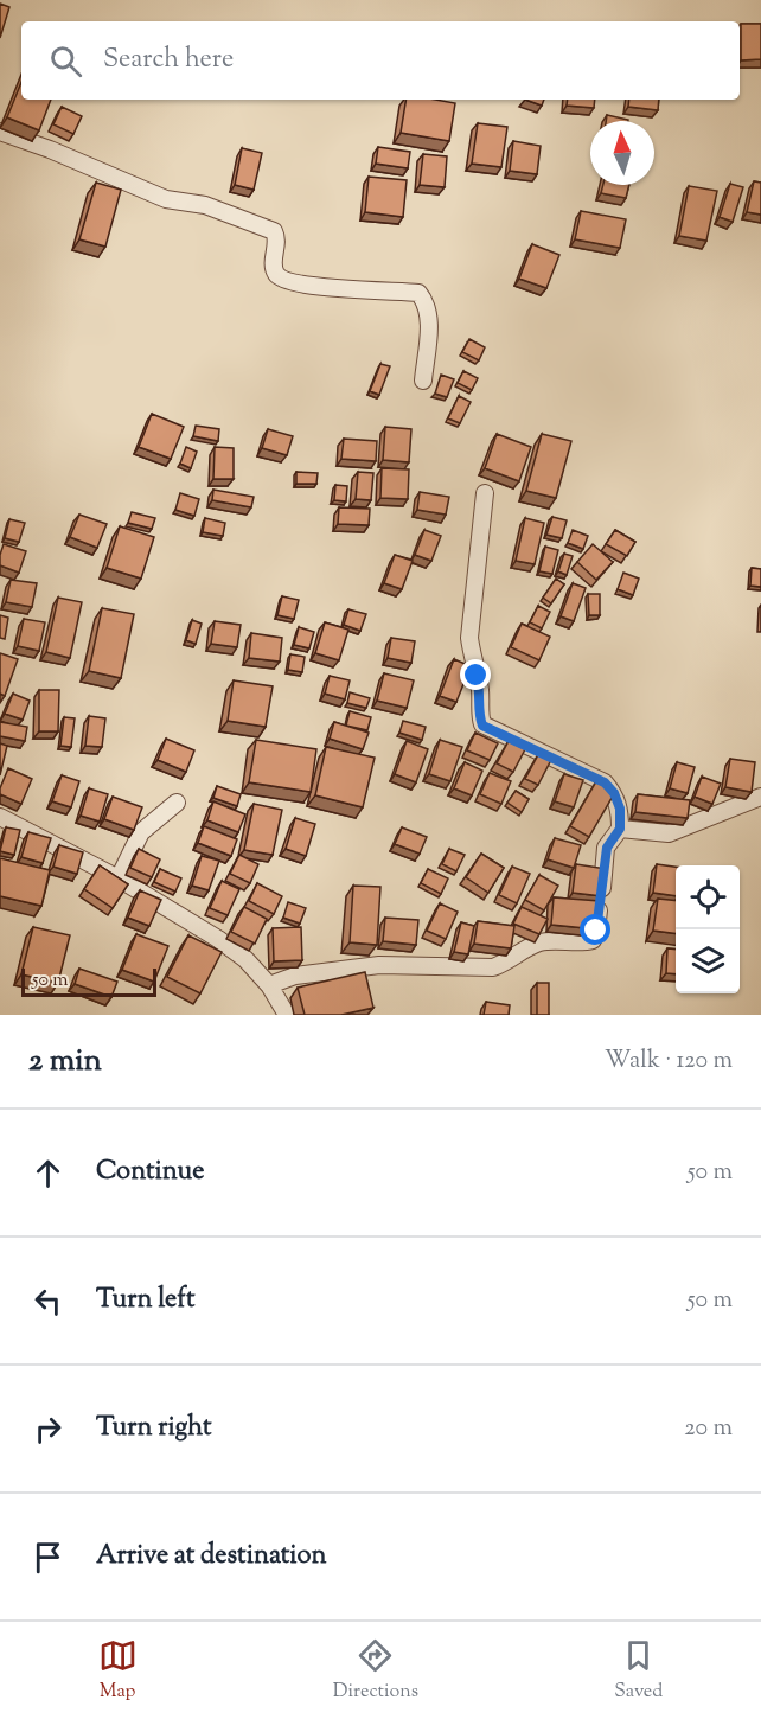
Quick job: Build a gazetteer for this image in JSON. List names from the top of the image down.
{
  "scale_bar": "50 m",
  "north": "top",
  "page": {
    "search": "Search here",
    "scale": "50 m",
    "heading": ["2 min", "Walk · 120 m"],
    "list": [
      ["Continue", "50 m"],
      ["Turn left", "50 m"],
      ["Turn right", "20 m"],
      "Arrive at destination"
    ],
    "nav": ["Map", "Directions", "Saved"]
  }
}
